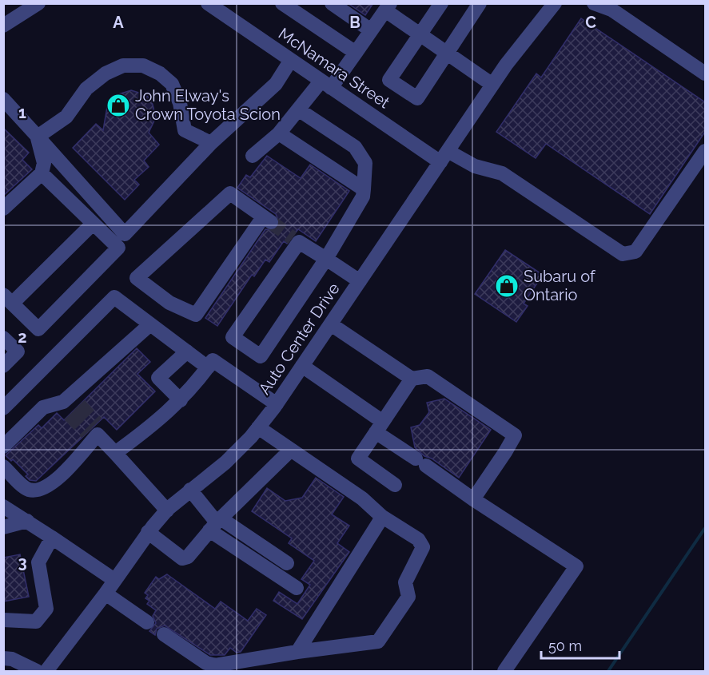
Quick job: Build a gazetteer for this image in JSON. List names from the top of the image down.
{
  "streets": {
    "street": ["McNamara Street", "Auto Center Drive"]
  },
  "crossings": [
    ["McNamara Street", "Auto Center Drive"]
  ],
  "places": {
    "shop": ["John Elway's Crown Toyota Scion", "Subaru of Ontario"]
  },
  "scale_bar": "50 m",
  "grid": {
    "columns": ["A", "B", "C"],
    "rows": ["1", "2", "3"]
  }
}
